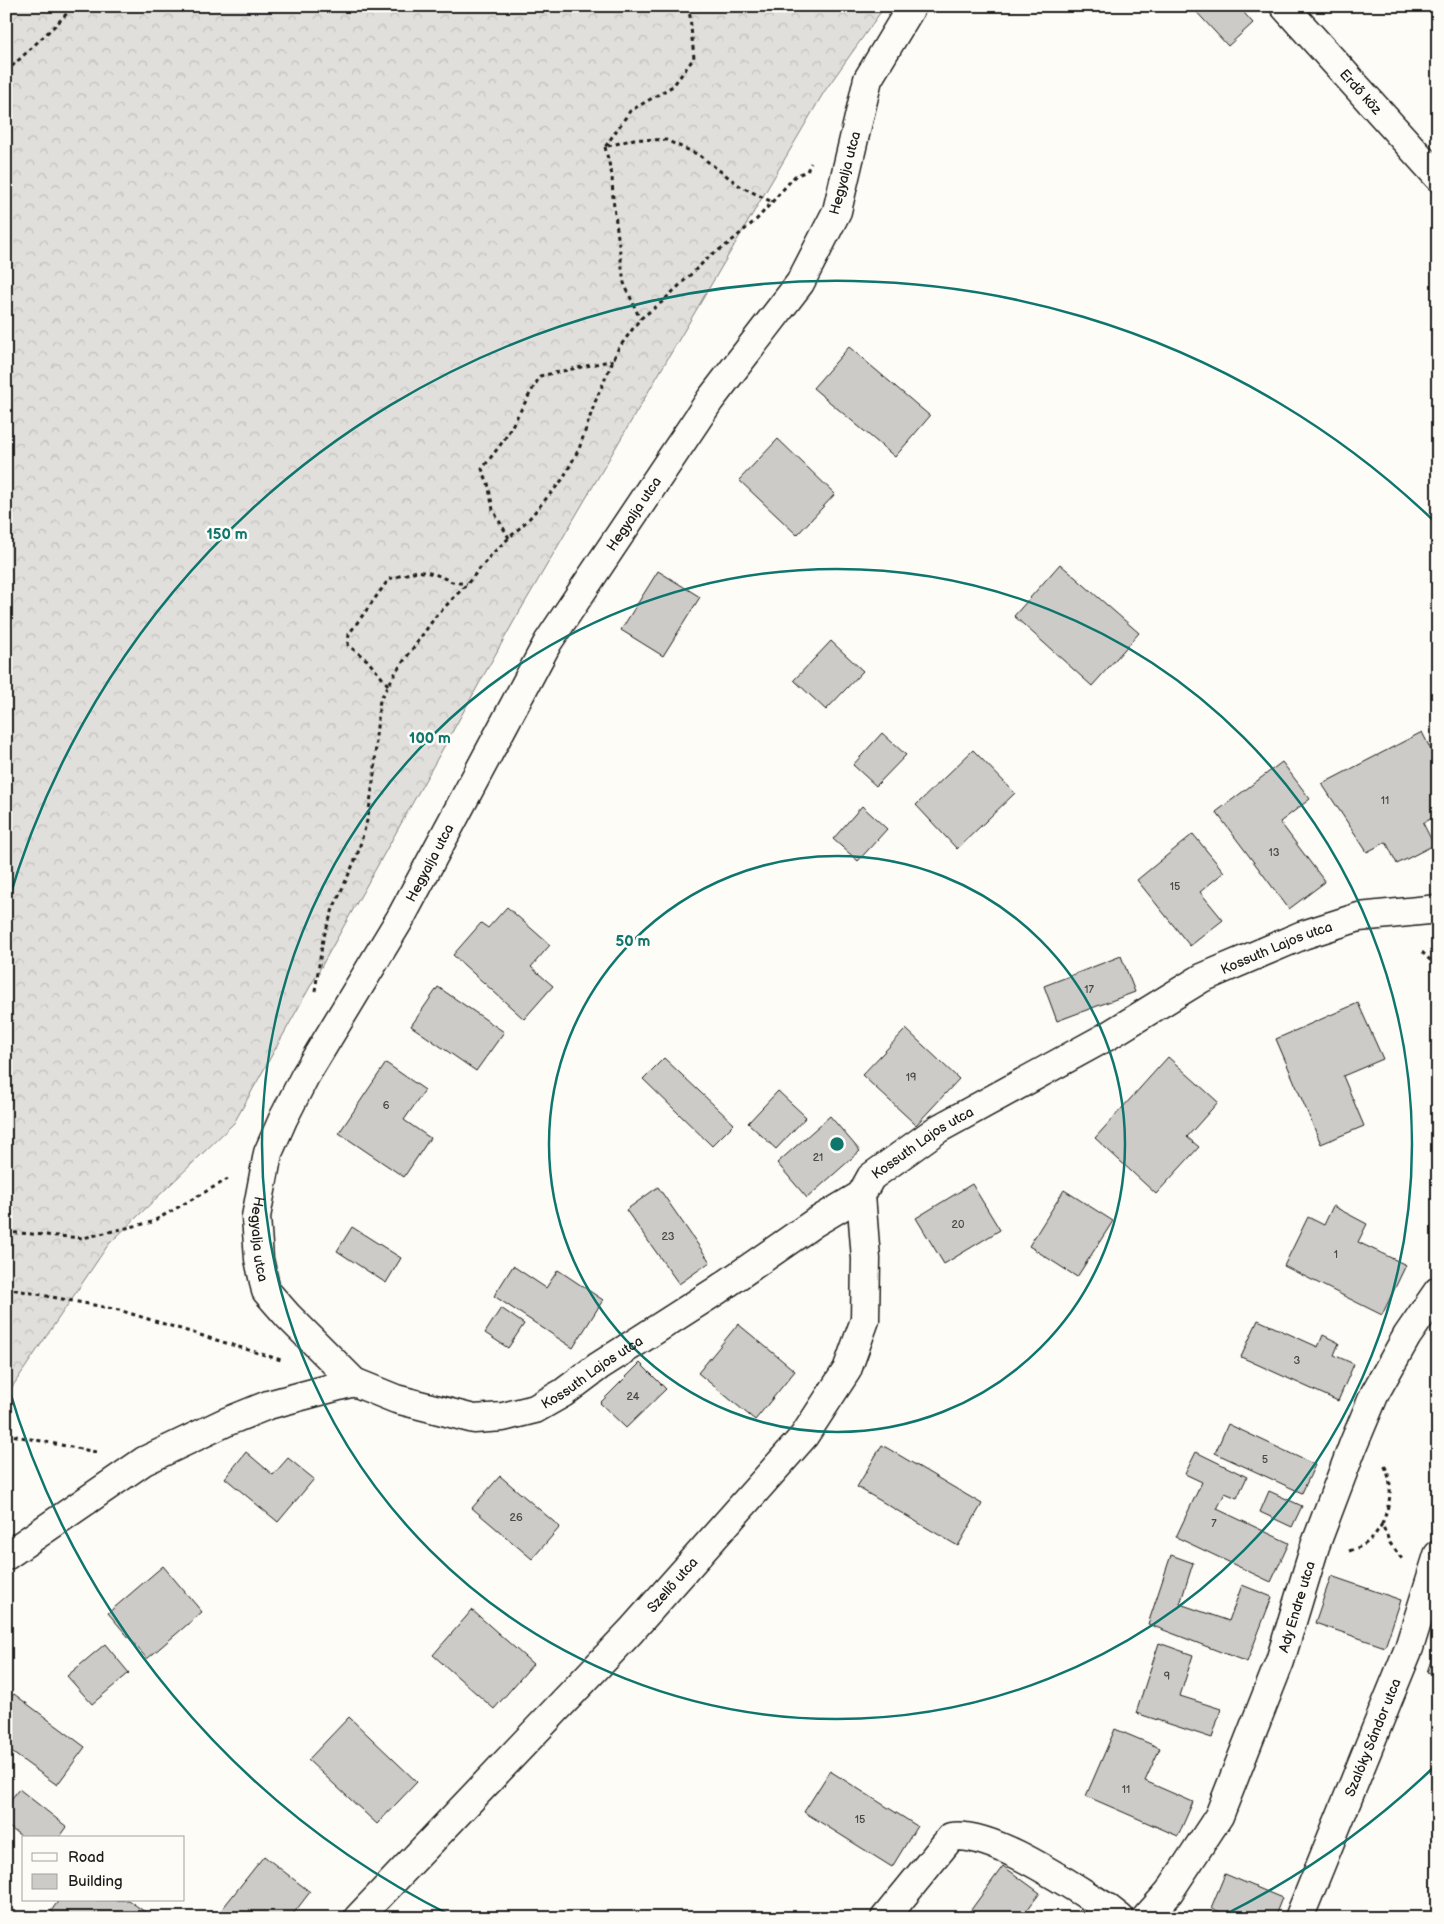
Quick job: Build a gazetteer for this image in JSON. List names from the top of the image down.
{
  "streets": {
    "street": [
      "Erdő köz",
      "Hegyalja utca",
      "Kossuth Lajos utca",
      "Szellő utca",
      "Ady Endre utca",
      "Szalóky Sándor utca"
    ]
  },
  "crossings": [
    ["Hegyalja utca", "Kossuth Lajos utca"],
    ["Kossuth Lajos utca", "Szellő utca"]
  ],
  "house_numbers": [
    "11",
    "13",
    "15",
    "17",
    "19",
    "6",
    "21",
    "20",
    "23",
    "1",
    "3",
    "24",
    "5",
    "26",
    "7",
    "9",
    "11",
    "15"
  ],
  "legend": ["Road", "Building"],
  "rings": ["150 m", "100 m", "50 m"]
}
